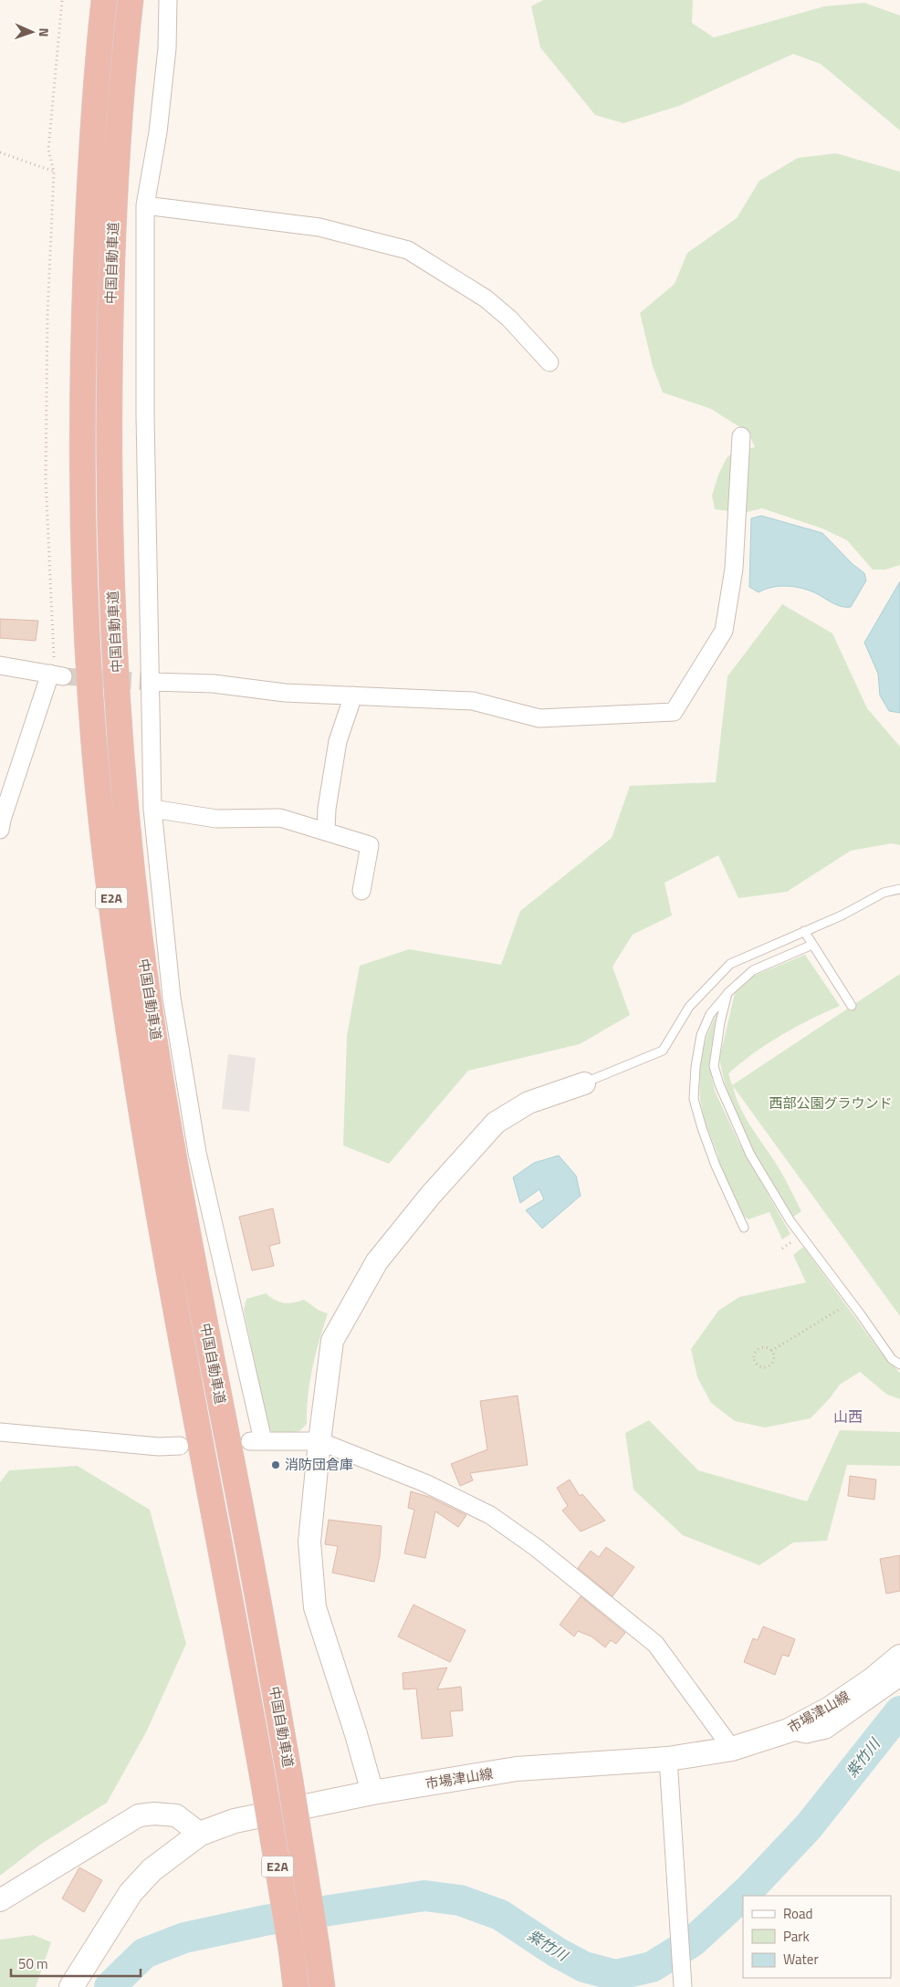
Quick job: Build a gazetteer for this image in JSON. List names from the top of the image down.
{
  "streets": {
    "highway": ["中国自動車道", "E2A"],
    "main road": ["市場津山線"]
  },
  "districts": ["山西"],
  "water": ["紫竹川"],
  "parks": ["西部公園グラウンド"],
  "places": ["消防団倉庫"],
  "legend": ["Road", "Park", "Water"],
  "scale_bar": "50 m",
  "north": "right"
}
